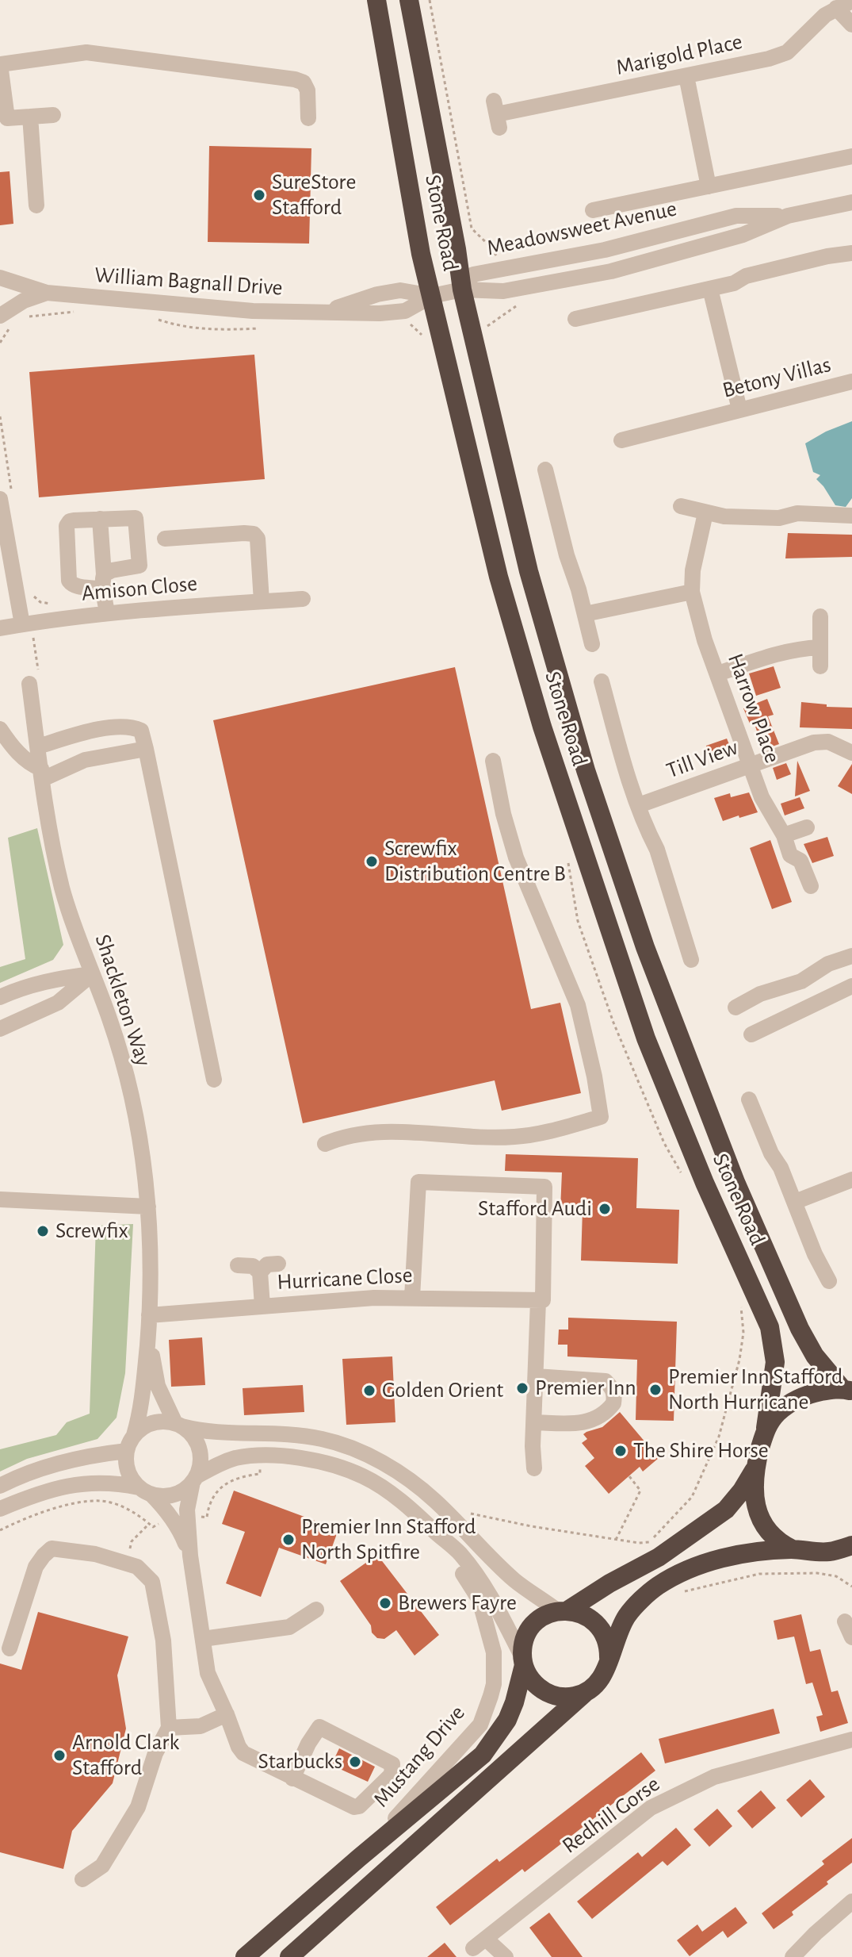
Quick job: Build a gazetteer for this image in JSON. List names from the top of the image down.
{
  "streets": {
    "highway": ["Stone Road"],
    "street": [
      "Marigold Place",
      "Meadowsweet Avenue",
      "William Bagnall Drive",
      "Betony Villas",
      "Amison Close",
      "Harrow Place",
      "Till View",
      "Shackleton Way",
      "Hurricane Close",
      "Mustang Drive",
      "Redhill Gorse"
    ]
  },
  "crossings": [
    ["Stone Road", "Meadowsweet Avenue"],
    ["Stone Road", "William Bagnall Drive"],
    ["Meadowsweet Avenue", "William Bagnall Drive"],
    ["Harrow Place", "Till View"],
    ["Shackleton Way", "Hurricane Close"],
    ["Shackleton Way", "Mustang Drive"]
  ],
  "places": [
    "SureStore Stafford",
    "Screwfix Distribution Centre B",
    "Stafford Audi",
    "Screwfix",
    "Premier Inn",
    "Premier Inn Stafford North Hurricane",
    "Golden Orient",
    "The Shire Horse",
    "Premier Inn Stafford North Spitfire",
    "Brewers Fayre",
    "Arnold Clark Stafford",
    "Starbucks"
  ]
}
